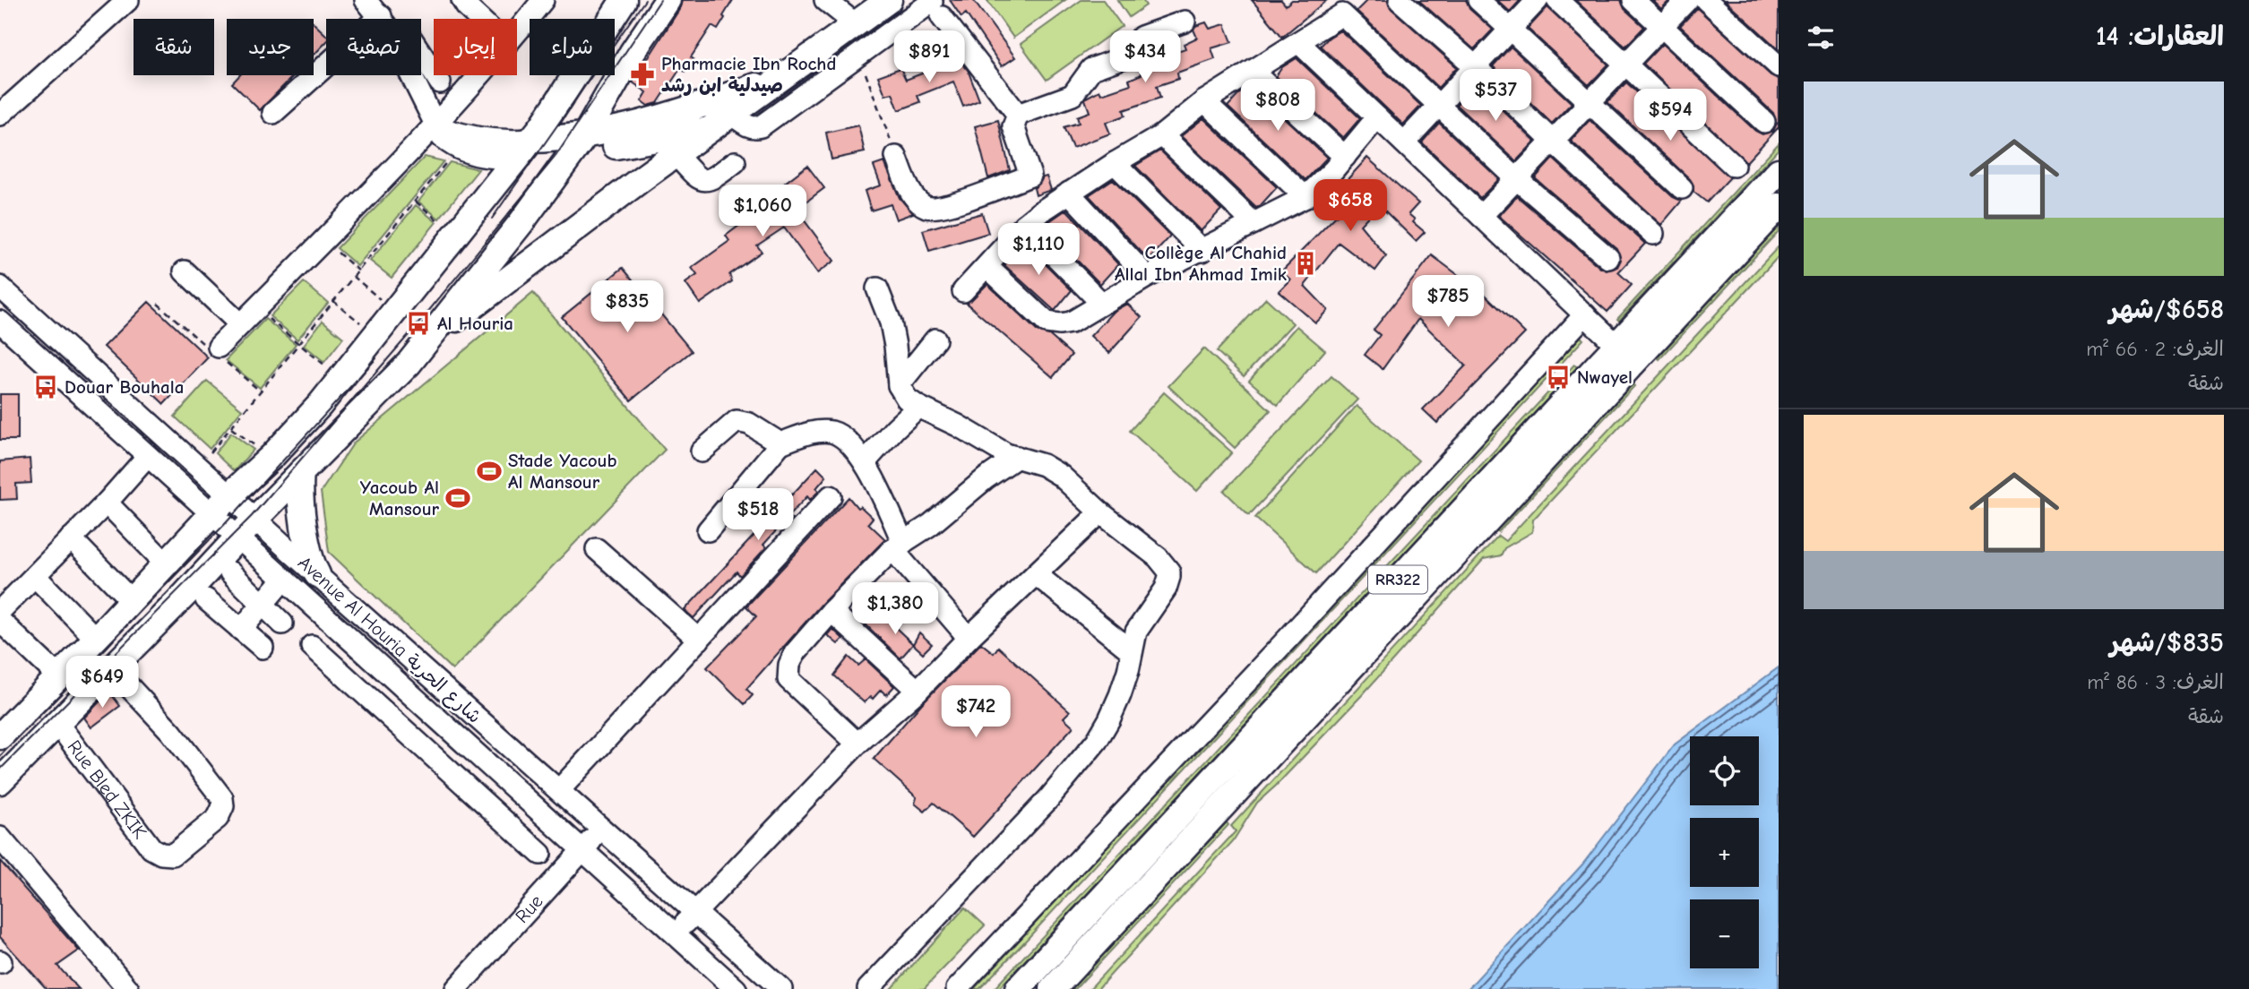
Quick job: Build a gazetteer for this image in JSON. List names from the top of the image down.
{
  "streets": {
    "main road": ["RR322"],
    "street": ["Avenue Al Houria شارع الحرية", "Rue Bled ZKIK", "Rue"]
  },
  "crossings": [
    ["Avenue Al Houria شارع الحرية", "Rue"]
  ],
  "places": {
    "pharmacy": ["Pharmacie Ibn Rochd صيدلية ابن رشد"],
    "building": ["Collège Al Chahid Allal Ibn Ahmad Imik"],
    "bus stop": ["Al Houria", "Nwayel", "Douar Bouhala"],
    "sports": ["Stade Yacoub Al Mansour", "Yacoub Al Mansour"]
  },
  "page": {
    "heading": "العقارات: 14",
    "chip": [
      "شراء",
      "إيجار",
      "تصفية",
      "جديد",
      "شقة"
    ],
    "price": [
      "$891",
      "$434",
      "$537",
      "$808",
      "$594",
      "$658",
      "$1,060",
      "$1,110",
      "$785",
      "$835",
      "$518",
      "$1,380",
      "$649",
      "$742"
    ],
    "list": [
      {
        "name": "$658/شهر",
        "note": "الغرف: 2 · 66 m² · شقة"
      },
      {
        "name": "$835/شهر",
        "note": "الغرف: 3 · 86 m² · شقة"
      }
    ],
    "map_buttons": ["+", "−"]
  }
}
